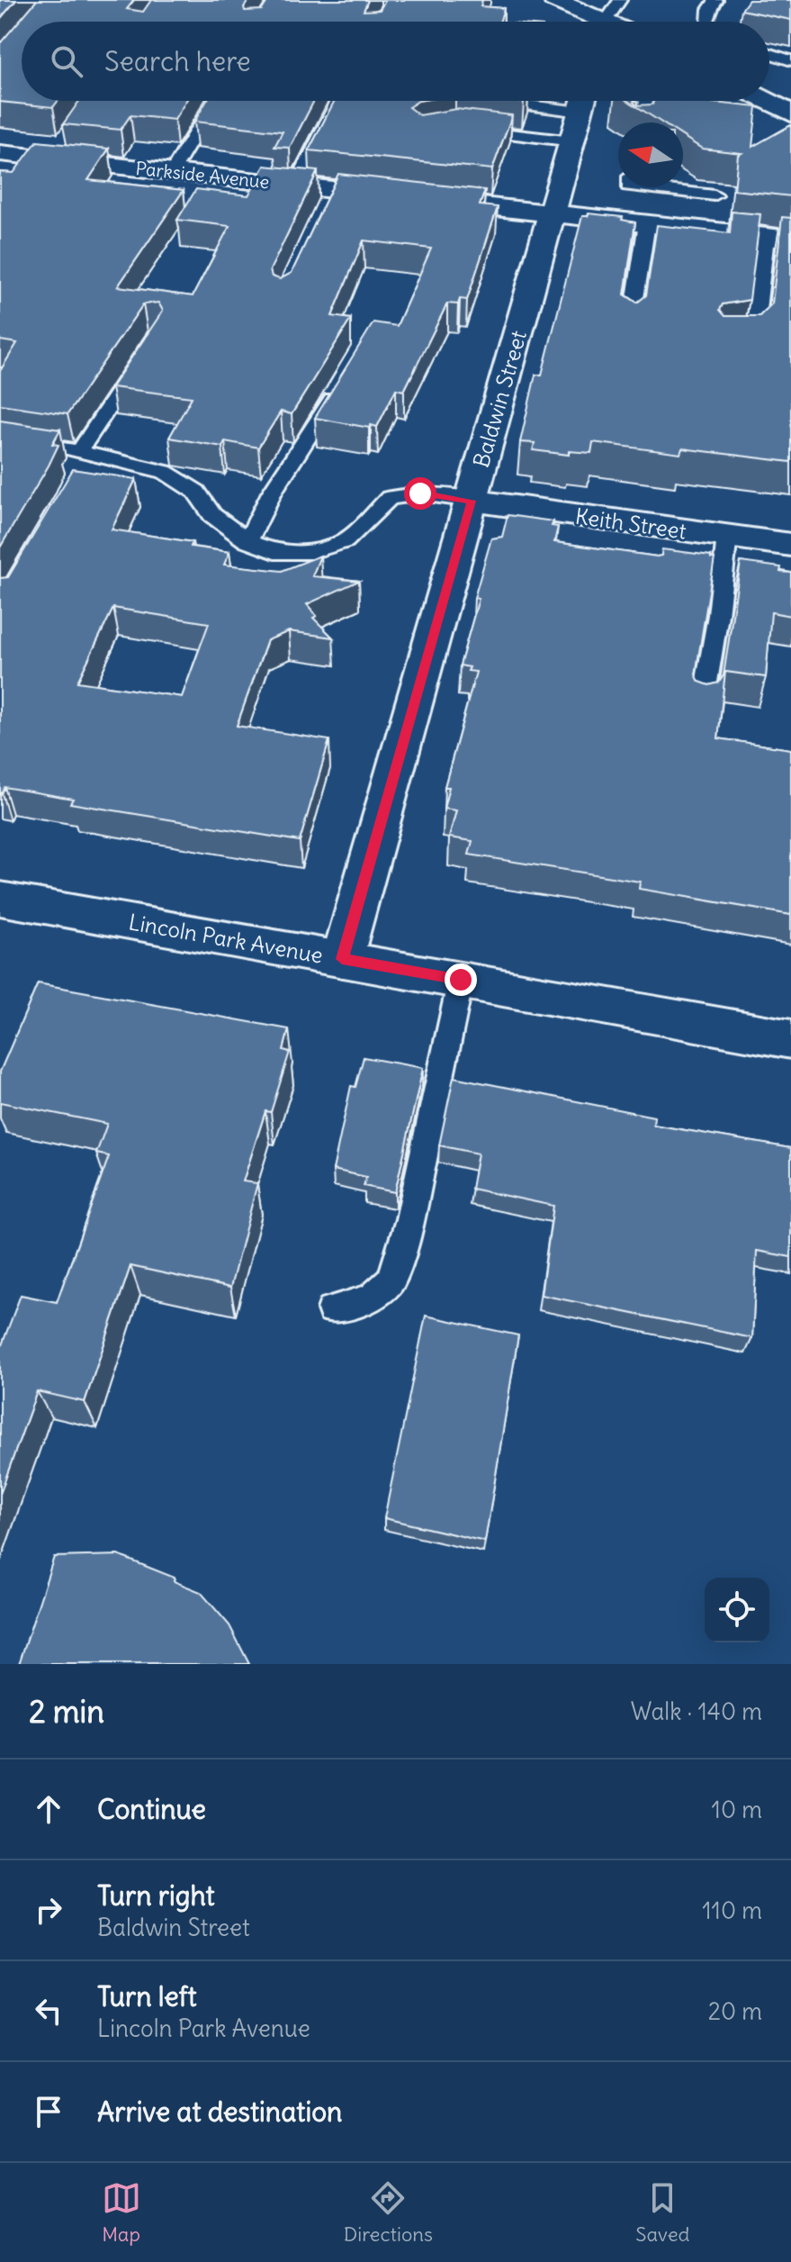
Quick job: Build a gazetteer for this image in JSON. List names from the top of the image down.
{
  "streets": {
    "street": [
      "Parkside Avenue",
      "Baldwin Street",
      "Keith Street",
      "Lincoln Park Avenue"
    ]
  },
  "crossings": [
    ["Parkside Avenue", "Baldwin Street"],
    ["Baldwin Street", "Keith Street"],
    ["Baldwin Street", "Lincoln Park Avenue"]
  ],
  "north": "left",
  "page": {
    "search": "Search here",
    "heading": ["2 min", "Walk · 140 m"],
    "list": [
      ["Continue", "10 m"],
      ["Turn right", "Baldwin Street", "110 m"],
      ["Turn left", "Lincoln Park Avenue", "20 m"],
      "Arrive at destination"
    ],
    "nav": ["Map", "Directions", "Saved"]
  }
}
